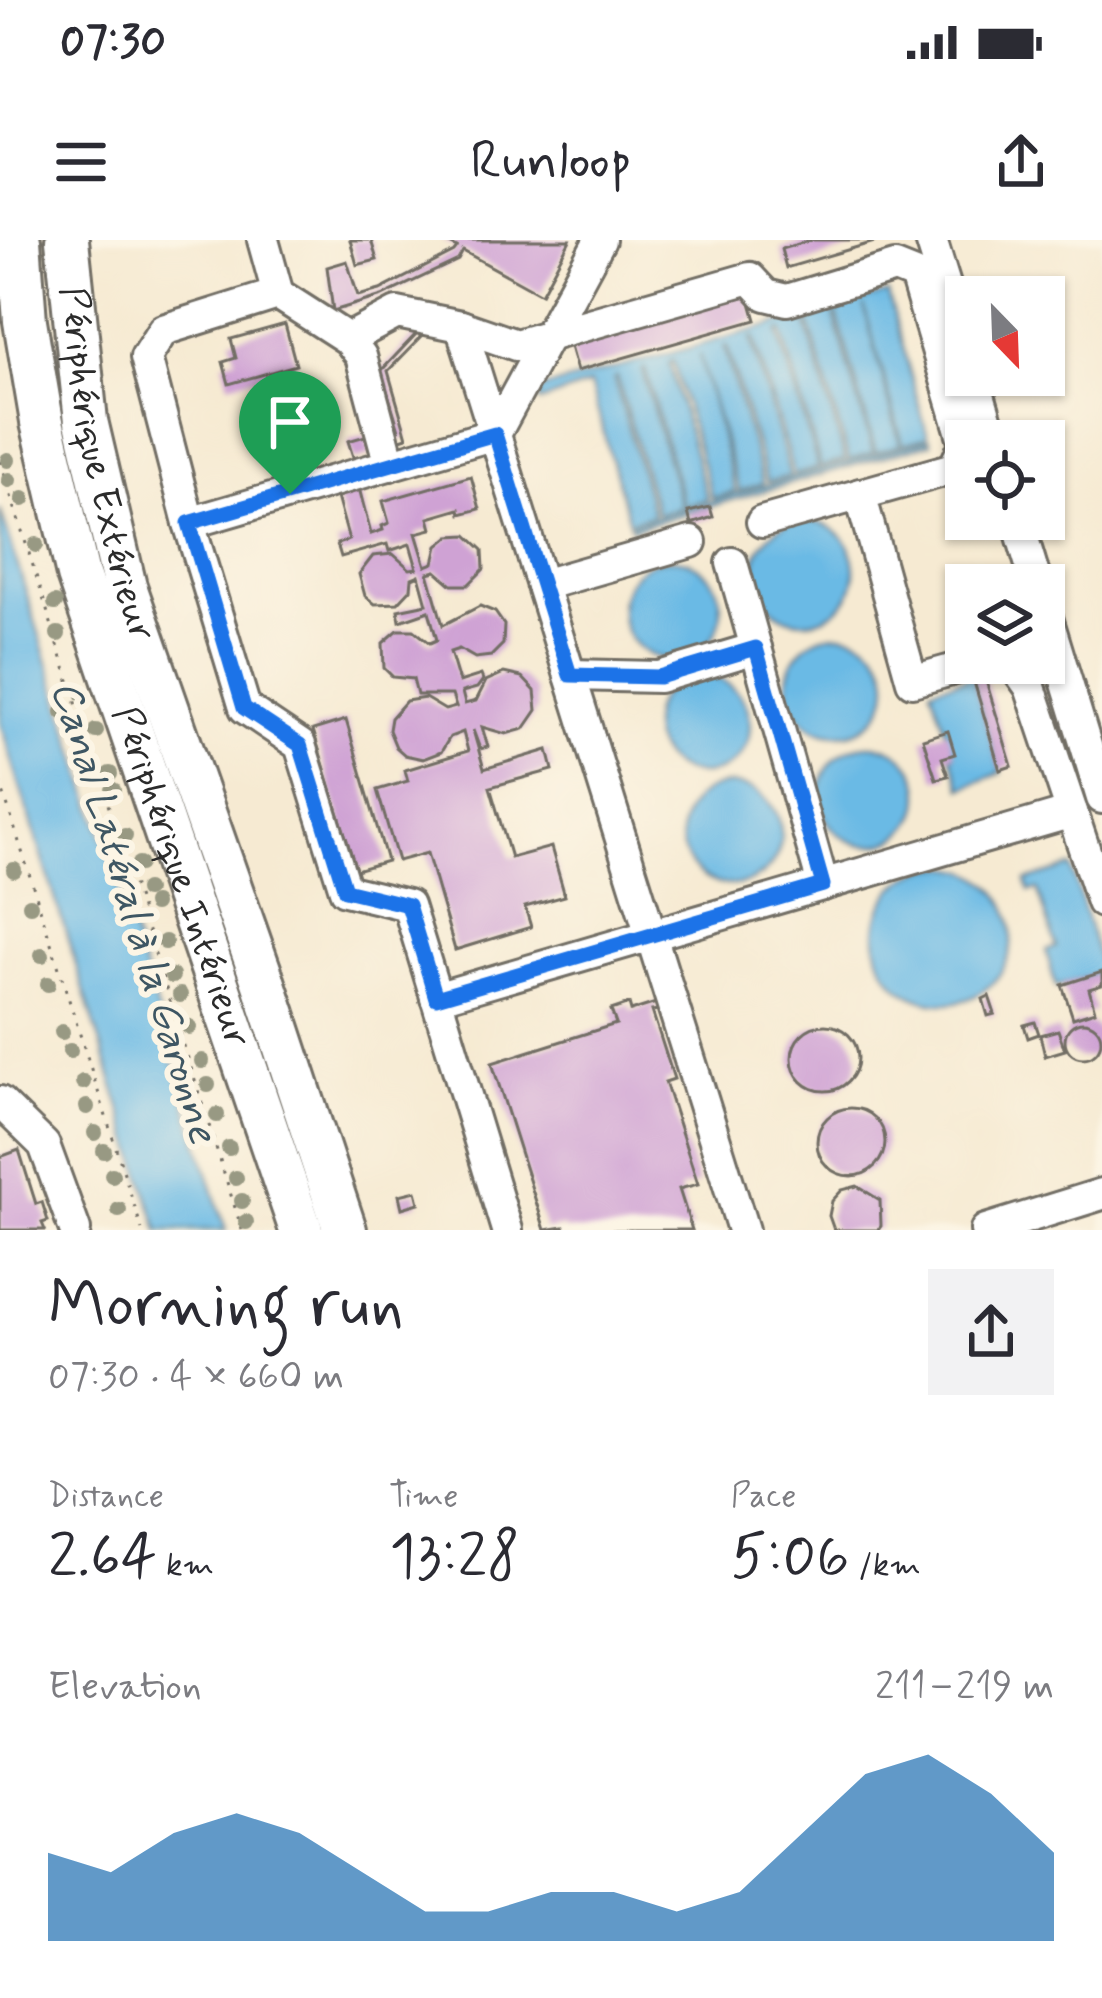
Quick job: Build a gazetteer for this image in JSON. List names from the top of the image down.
{
  "streets": {
    "highway": ["Périphérique Extérieur", "Périphérique Intérieur"]
  },
  "water": ["Canal Latéral à la Garonne"],
  "north": "bottom right",
  "page": {
    "status": "07:30",
    "header": "Runloop",
    "heading": ["Morning run", "07:30 · 4 × 660 m"],
    "stats": [
      ["Distance", "2.64 km"],
      ["Time", "13:28"],
      ["Pace", "5:06 /km"]
    ],
    "chart": ["Elevation", "211–219 m"]
  }
}
